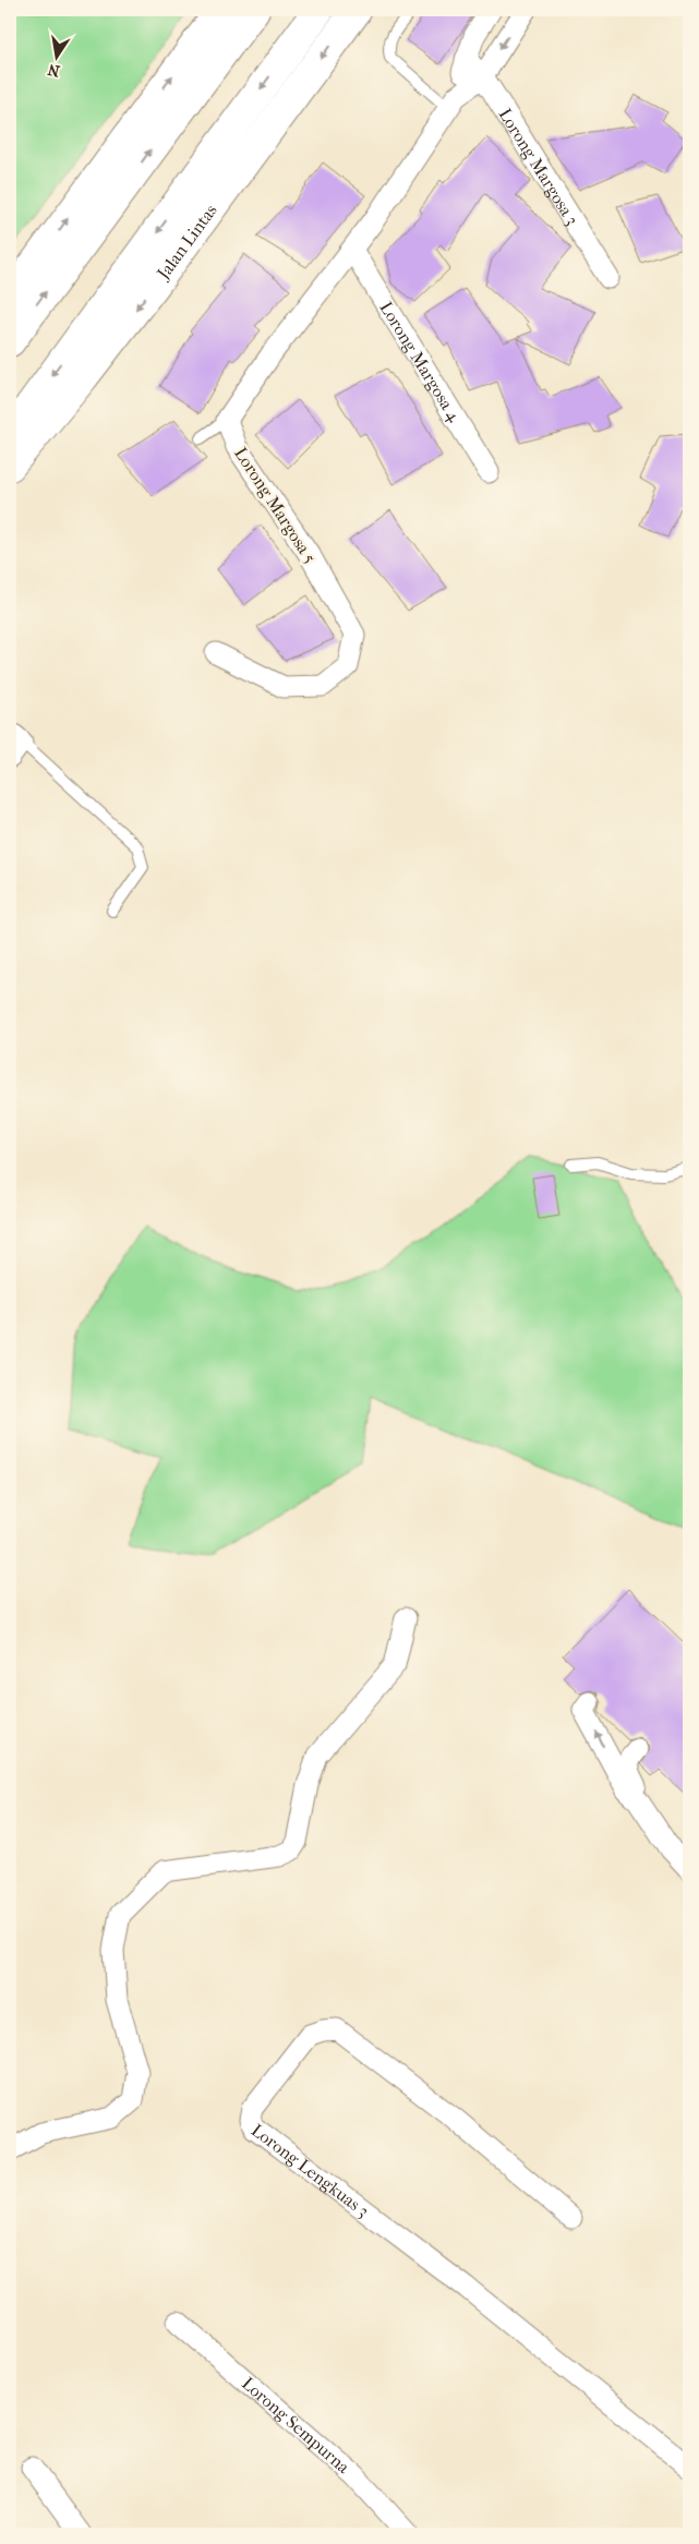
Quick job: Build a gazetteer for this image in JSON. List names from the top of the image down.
{
  "streets": {
    "main road": ["Jalan Lintas"],
    "street": [
      "Lorong Margosa 3",
      "Lorong Margosa 4",
      "Lorong Margosa 5",
      "Lorong Lengkuas 3",
      "Lorong Sempurna"
    ]
  },
  "north": "bottom"
}
